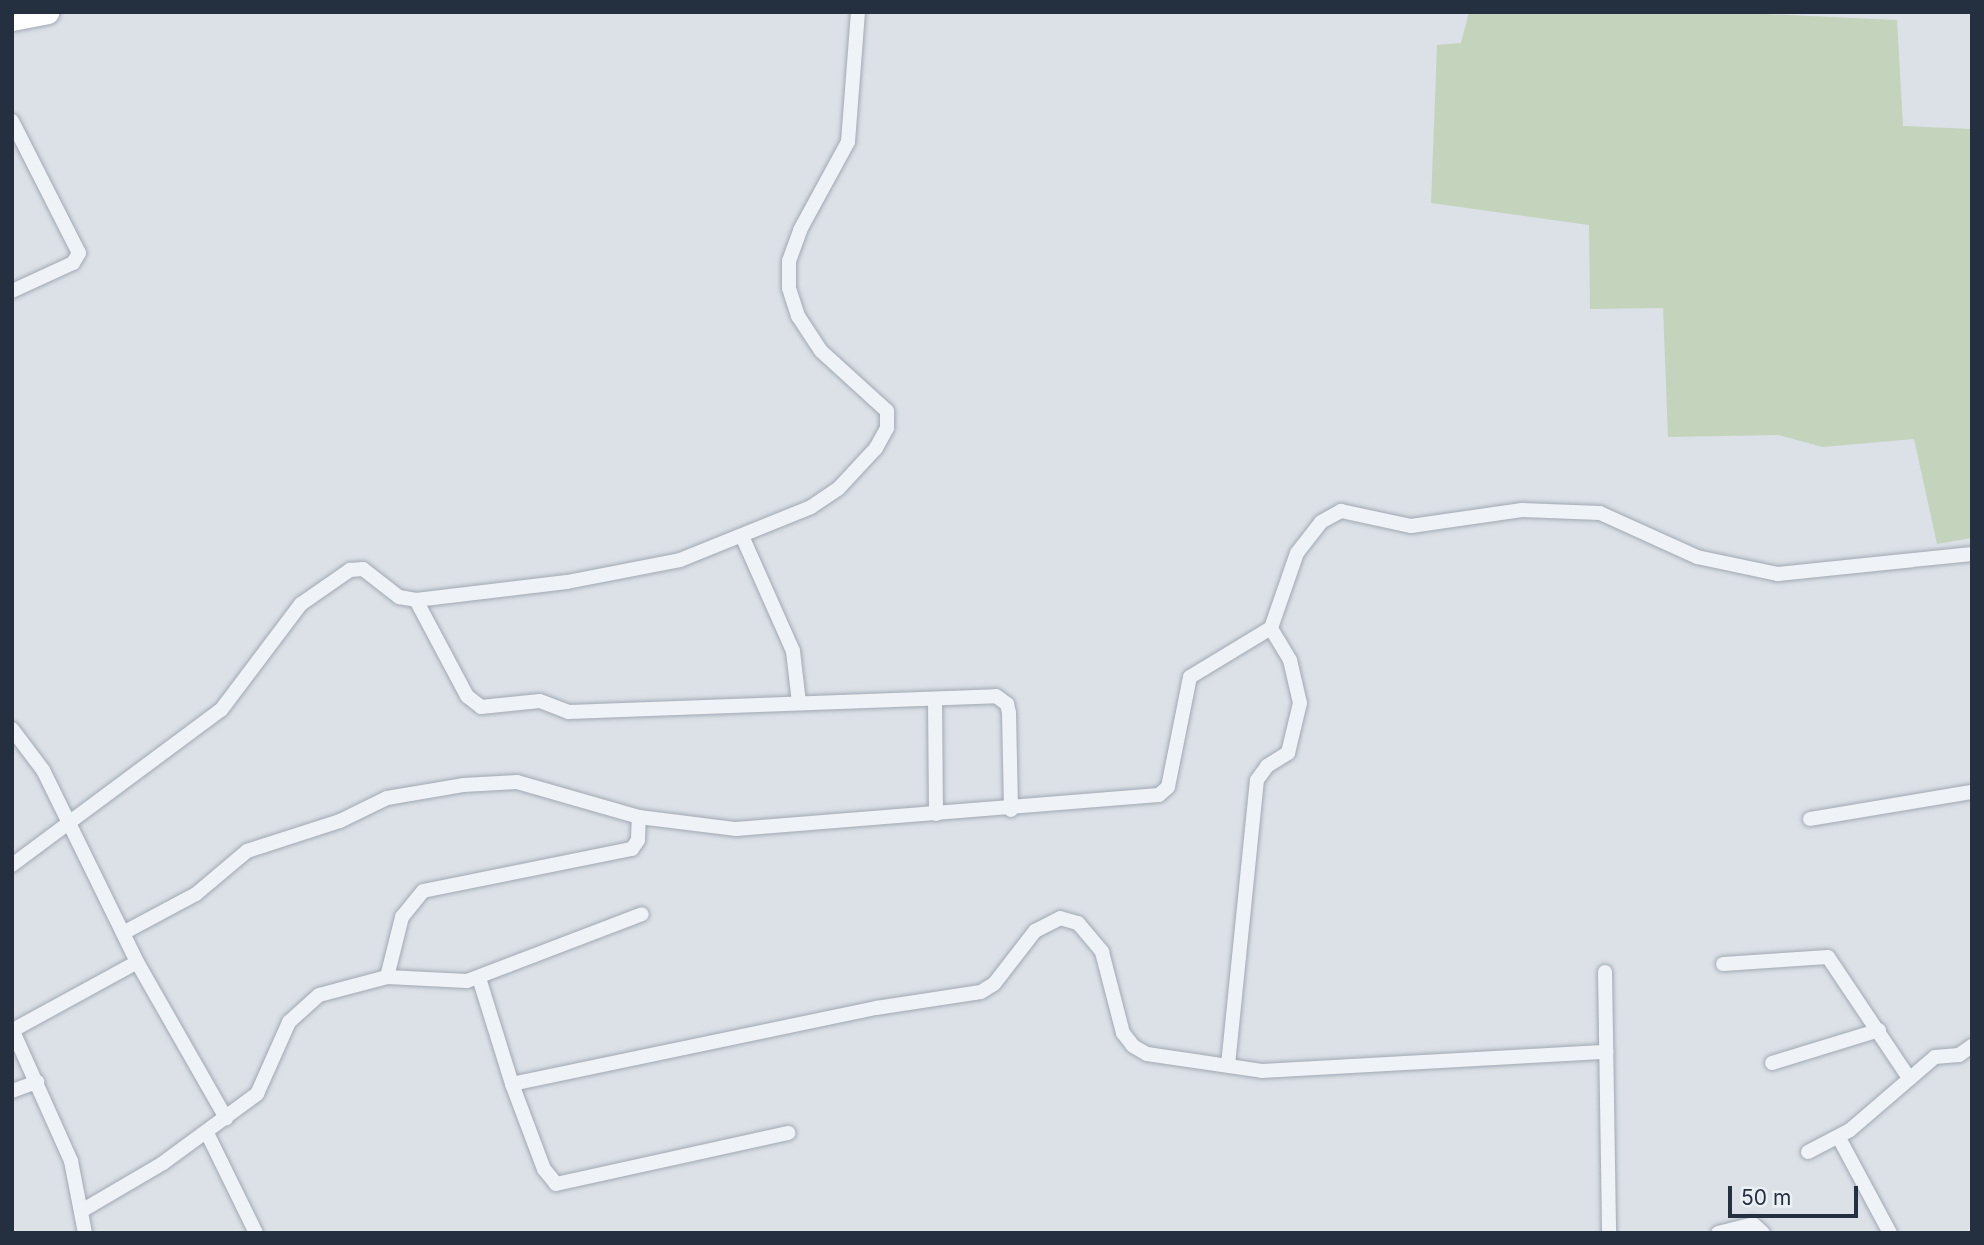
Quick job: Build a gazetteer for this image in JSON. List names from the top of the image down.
{
  "scale_bar": "50 m"
}
